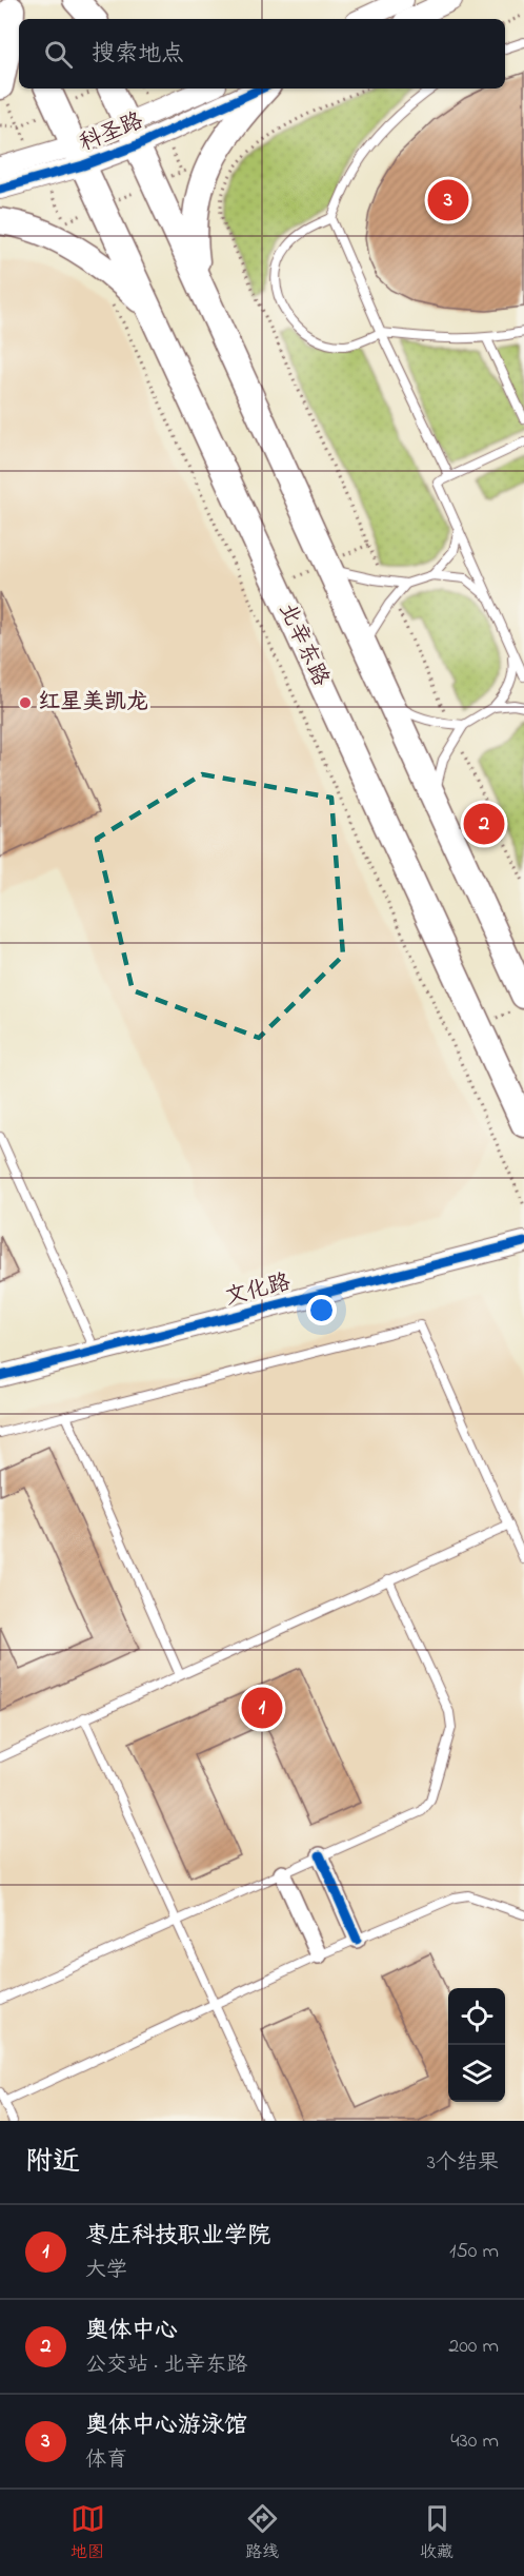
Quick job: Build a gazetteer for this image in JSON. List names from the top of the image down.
{
  "streets": {
    "main road": ["北辛东路"],
    "street": ["科圣路", "文化路"]
  },
  "crossings": [
    ["科圣路", "北辛东路"]
  ],
  "places": ["红星美凯龙"],
  "page": {
    "search": "搜索地点",
    "pins": ["3", "2", "1"],
    "heading": ["附近", "3个结果"],
    "list": [
      {
        "mark": "1",
        "name": "枣庄科技职业学院",
        "note": "大学",
        "value": "150 m"
      },
      {
        "mark": "2",
        "name": "奥体中心",
        "note": "公交站 · 北辛东路",
        "value": "200 m"
      },
      {
        "mark": "3",
        "name": "奥体中心游泳馆",
        "note": "体育",
        "value": "430 m"
      }
    ],
    "nav": ["地图", "路线", "收藏"]
  }
}
